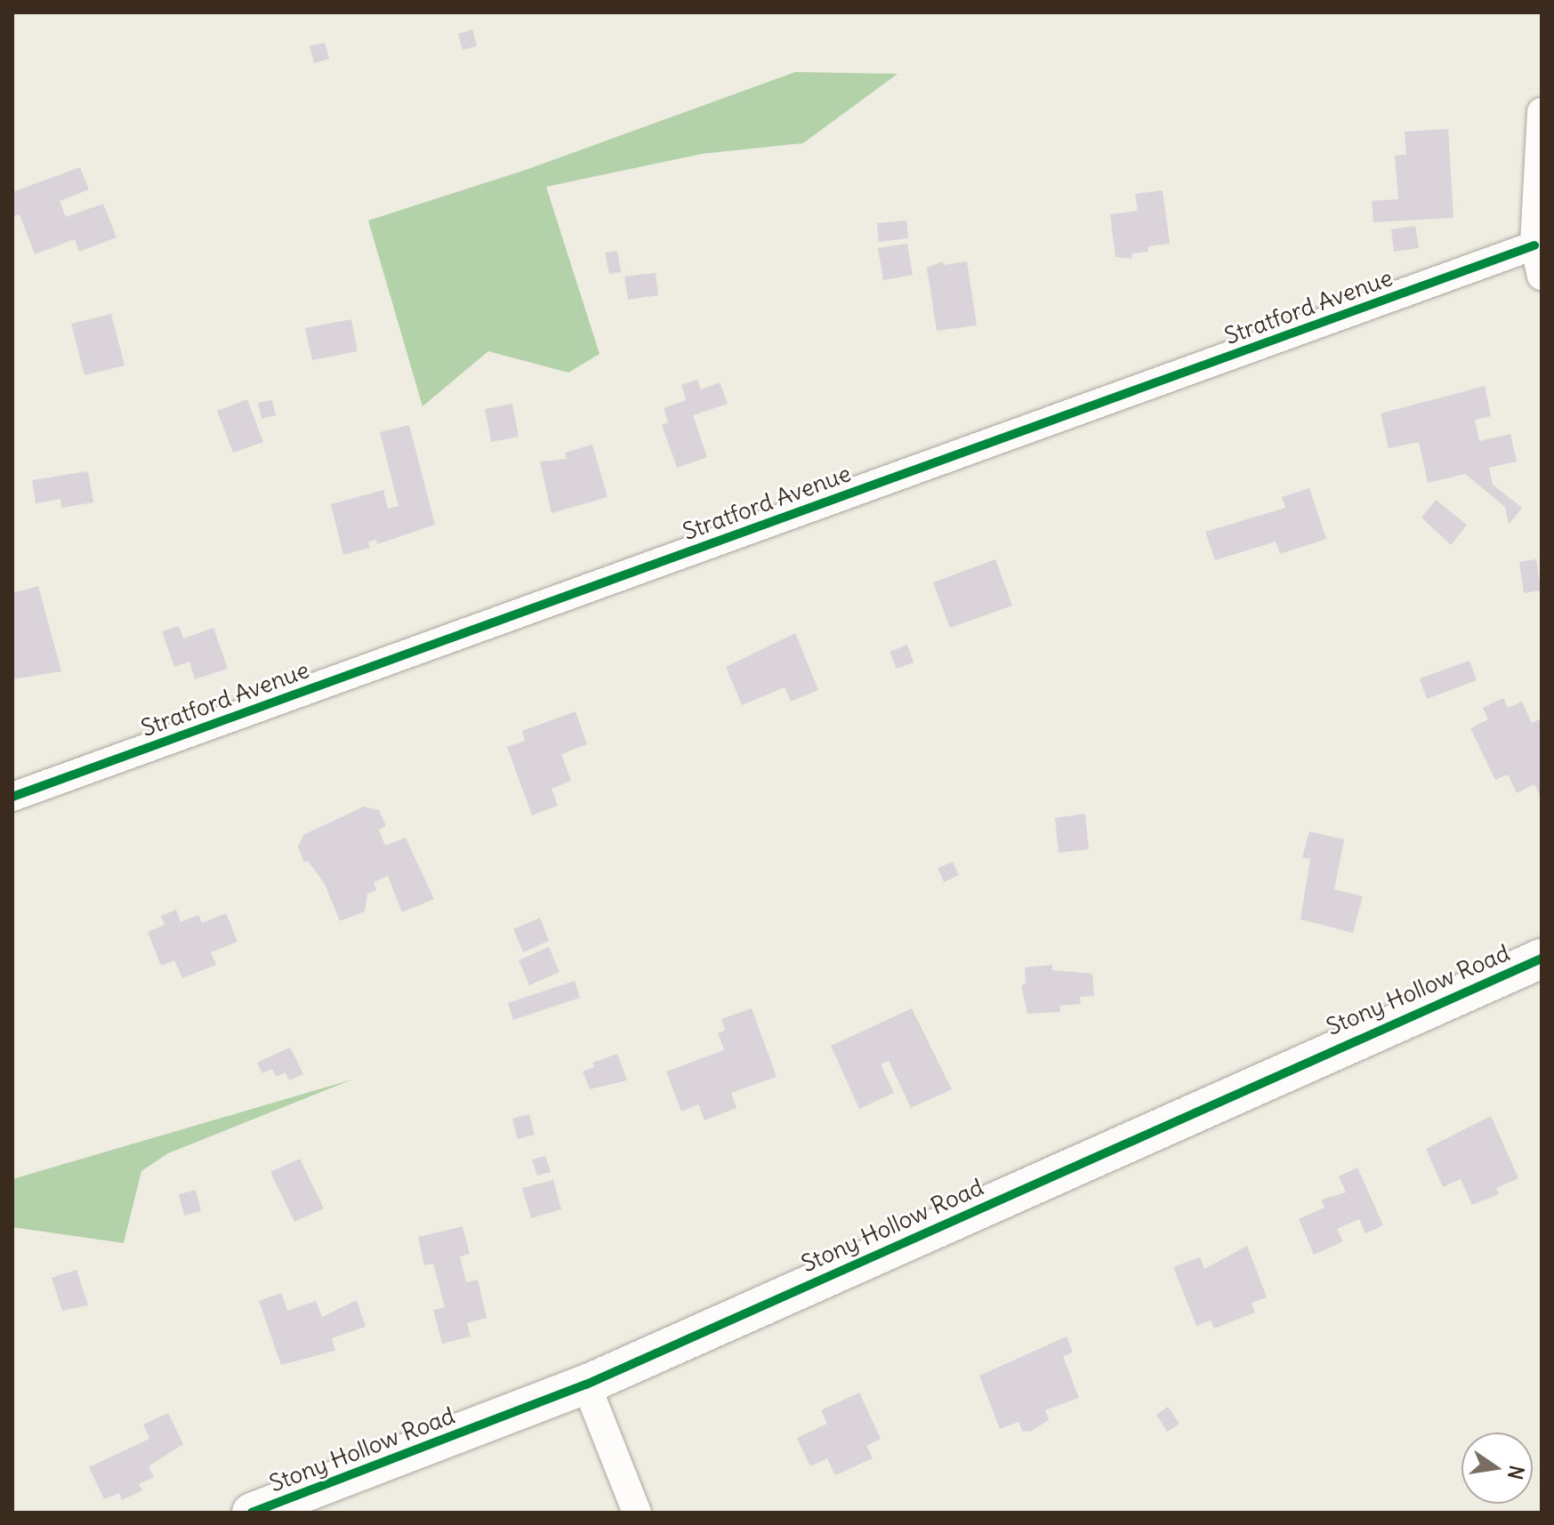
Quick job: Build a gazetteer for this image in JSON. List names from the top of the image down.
{
  "streets": {
    "street": ["Stratford Avenue", "Stony Hollow Road"]
  },
  "north": "right"
}
